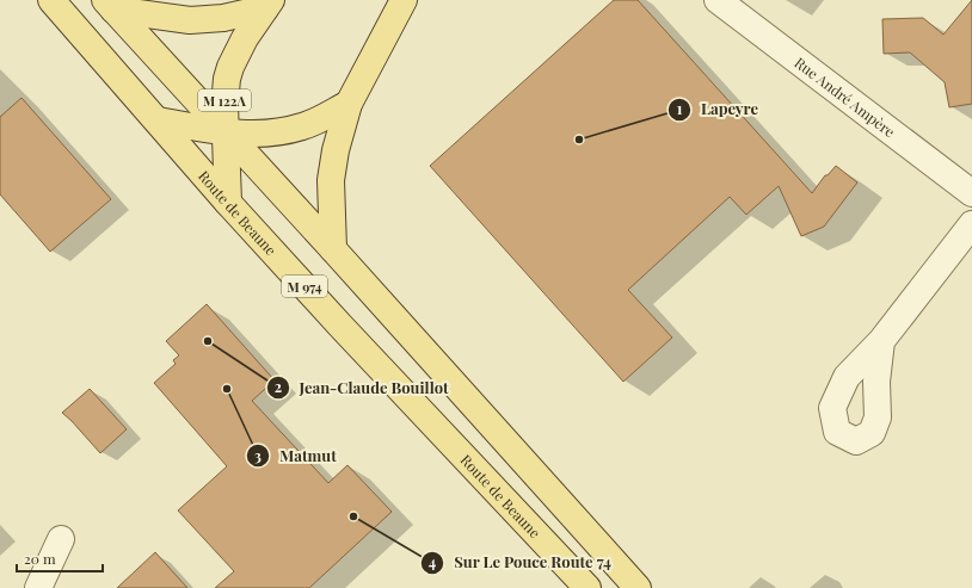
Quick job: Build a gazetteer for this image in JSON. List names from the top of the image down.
{
  "streets": {
    "main road": ["M 122A", "Route de Beaune", "M 974"],
    "street": ["Rue André Ampère"]
  },
  "crossings": [
    ["M 122A", "Route de Beaune"]
  ],
  "places": [
    "Lapeyre",
    "Jean-Claude Bouillot",
    "Matmut",
    "Sur Le Pouce Route 74"
  ],
  "scale_bar": "20 m"
}
